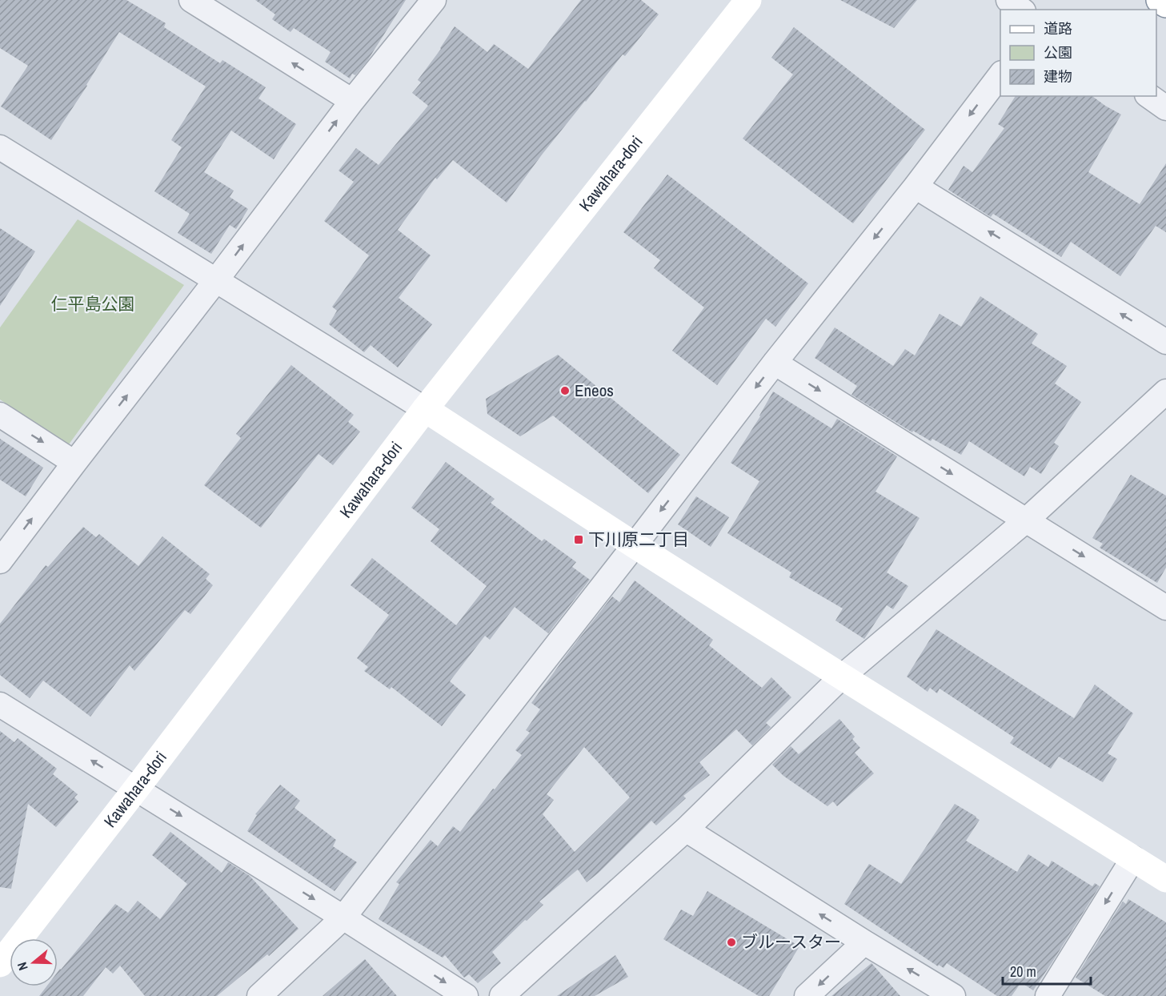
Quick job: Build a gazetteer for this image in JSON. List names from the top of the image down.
{
  "streets": {
    "main road": ["Kawahara-dori"]
  },
  "parks": ["仁平島公園"],
  "places": {
    "other": ["Eneos", "ブルースター"],
    "transit": ["下川原二丁目"]
  },
  "legend": ["道路", "公園", "建物"],
  "scale_bar": "20 m",
  "north": "left"
}
